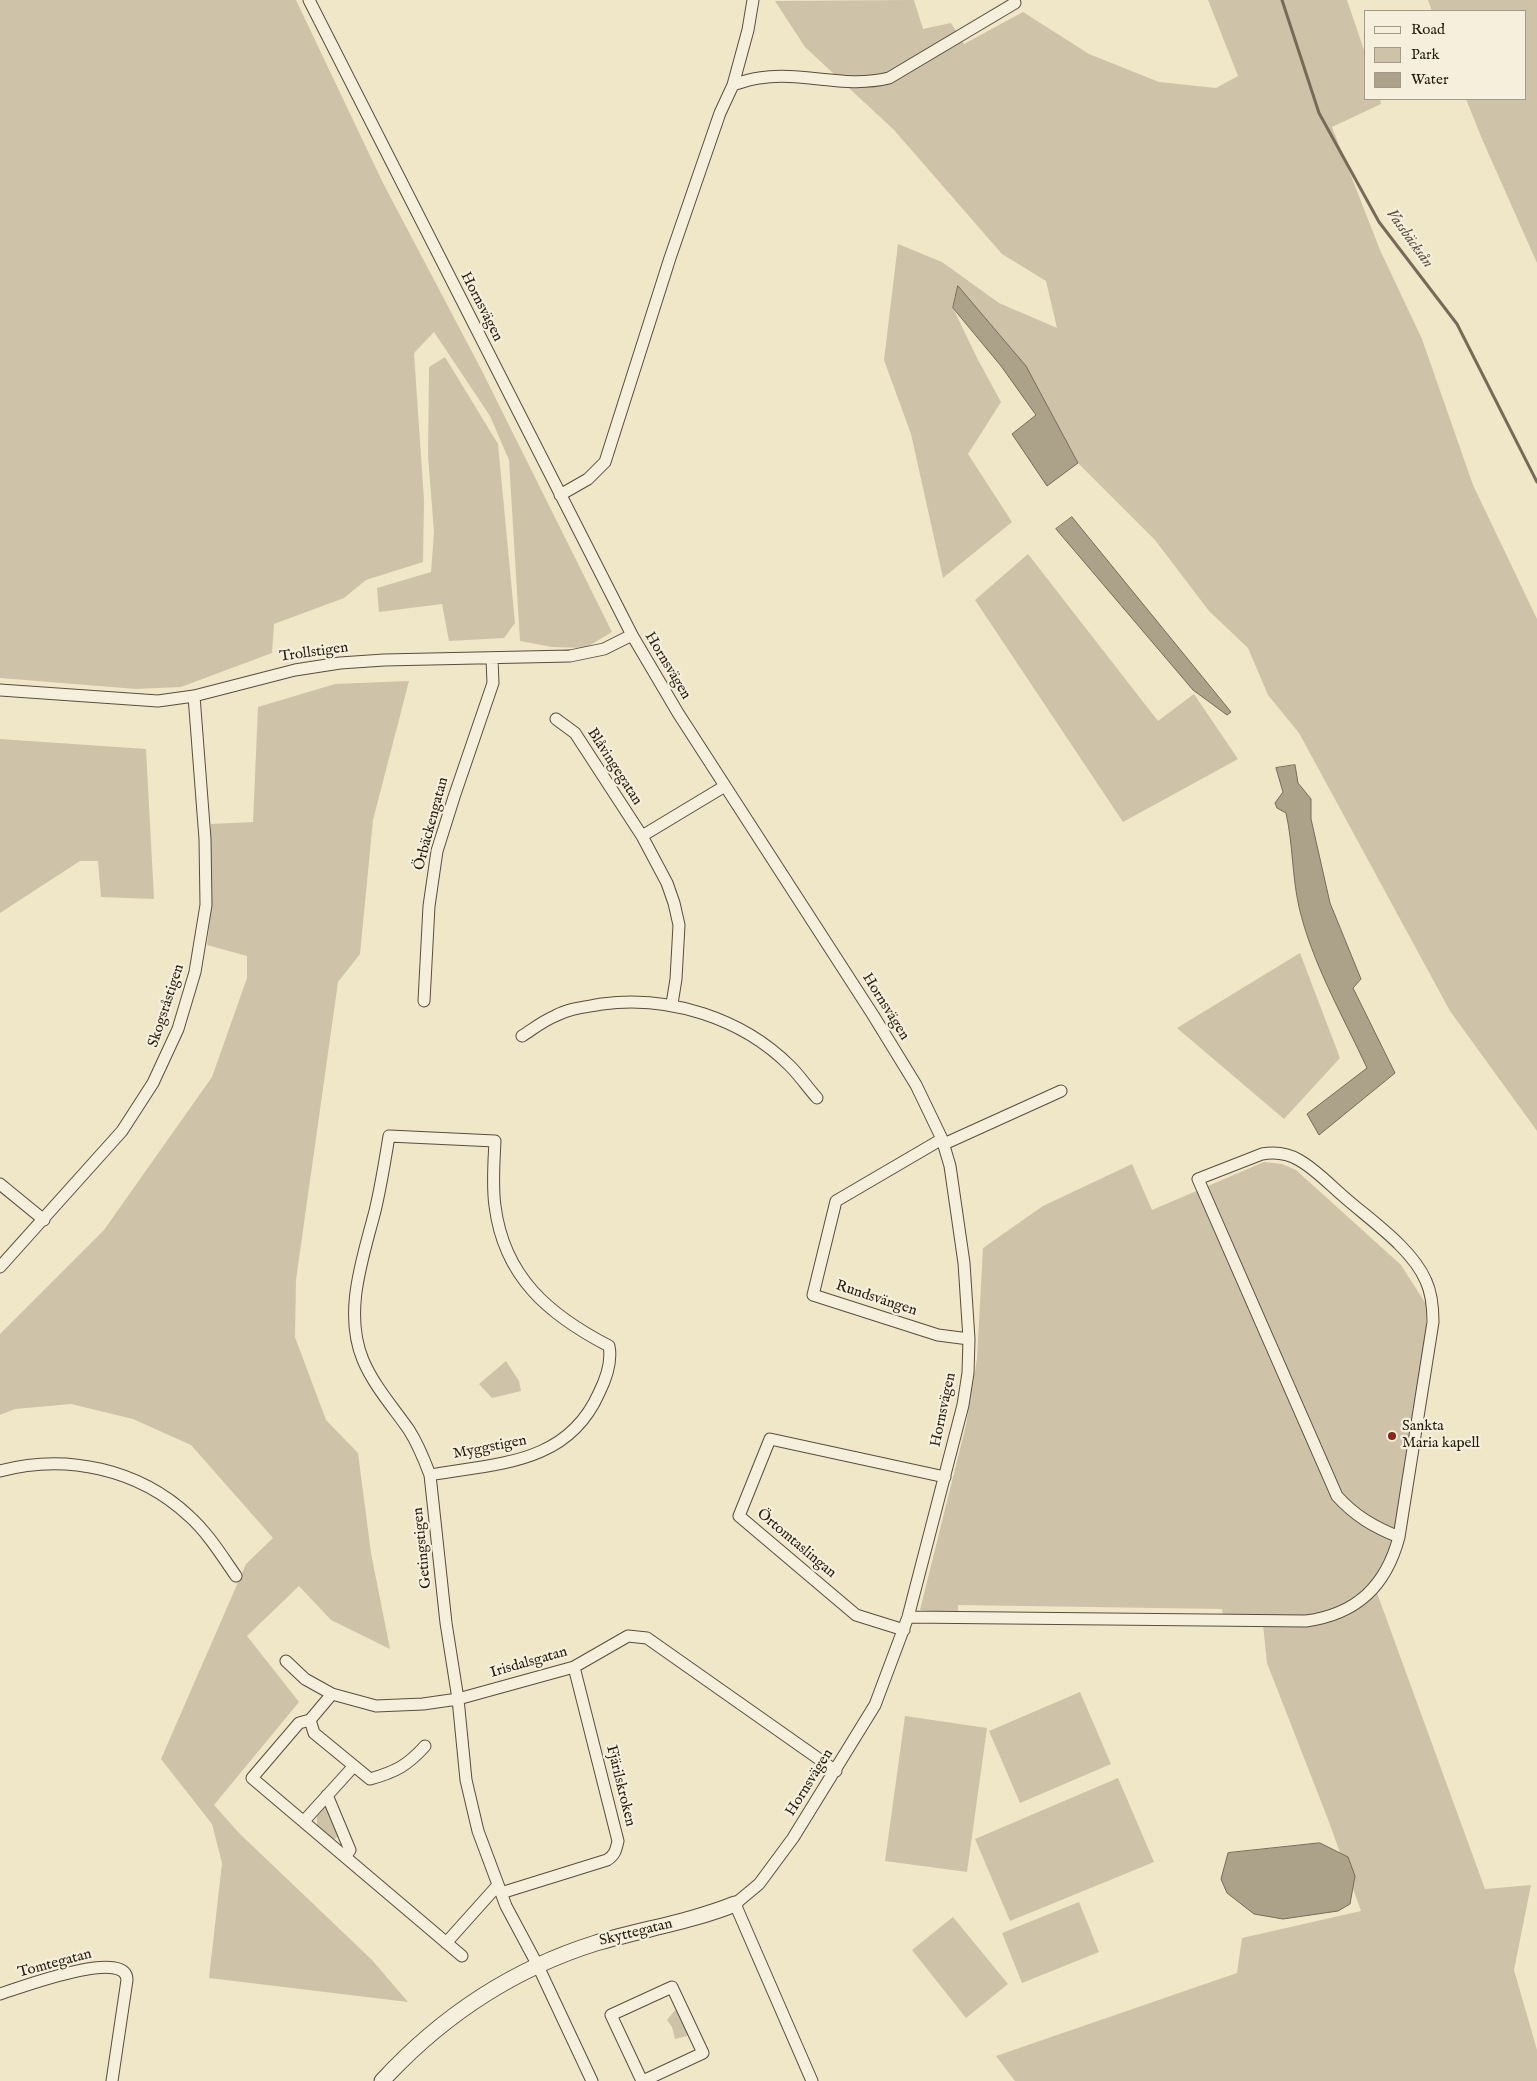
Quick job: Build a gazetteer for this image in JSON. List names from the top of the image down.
{
  "streets": {
    "street": [
      "Hornsvägen",
      "Trollstigen",
      "Blåvingegatan",
      "Örbäckengatan",
      "Skogsråstigen",
      "Rundsvängen",
      "Myggstigen",
      "Örtomtaslingan",
      "Getingstigen",
      "Irisdalsgatan",
      "Fjärilskroken",
      "Skyttegatan",
      "Tomtegatan"
    ]
  },
  "crossings": [
    ["Hornsvägen", "Trollstigen"],
    ["Hornsvägen", "Rundsvängen"],
    ["Hornsvägen", "Örtomtaslingan"],
    ["Hornsvägen", "Irisdalsgatan"],
    ["Hornsvägen", "Skyttegatan"],
    ["Trollstigen", "Örbäckengatan"],
    ["Trollstigen", "Skogsråstigen"],
    ["Myggstigen", "Getingstigen"],
    ["Getingstigen", "Irisdalsgatan"],
    ["Getingstigen", "Fjärilskroken"],
    ["Getingstigen", "Skyttegatan"],
    ["Irisdalsgatan", "Fjärilskroken"]
  ],
  "water": ["Vassbäcksån"],
  "places": ["Sankta Maria kapell"],
  "legend": ["Road", "Park", "Water"]
}
